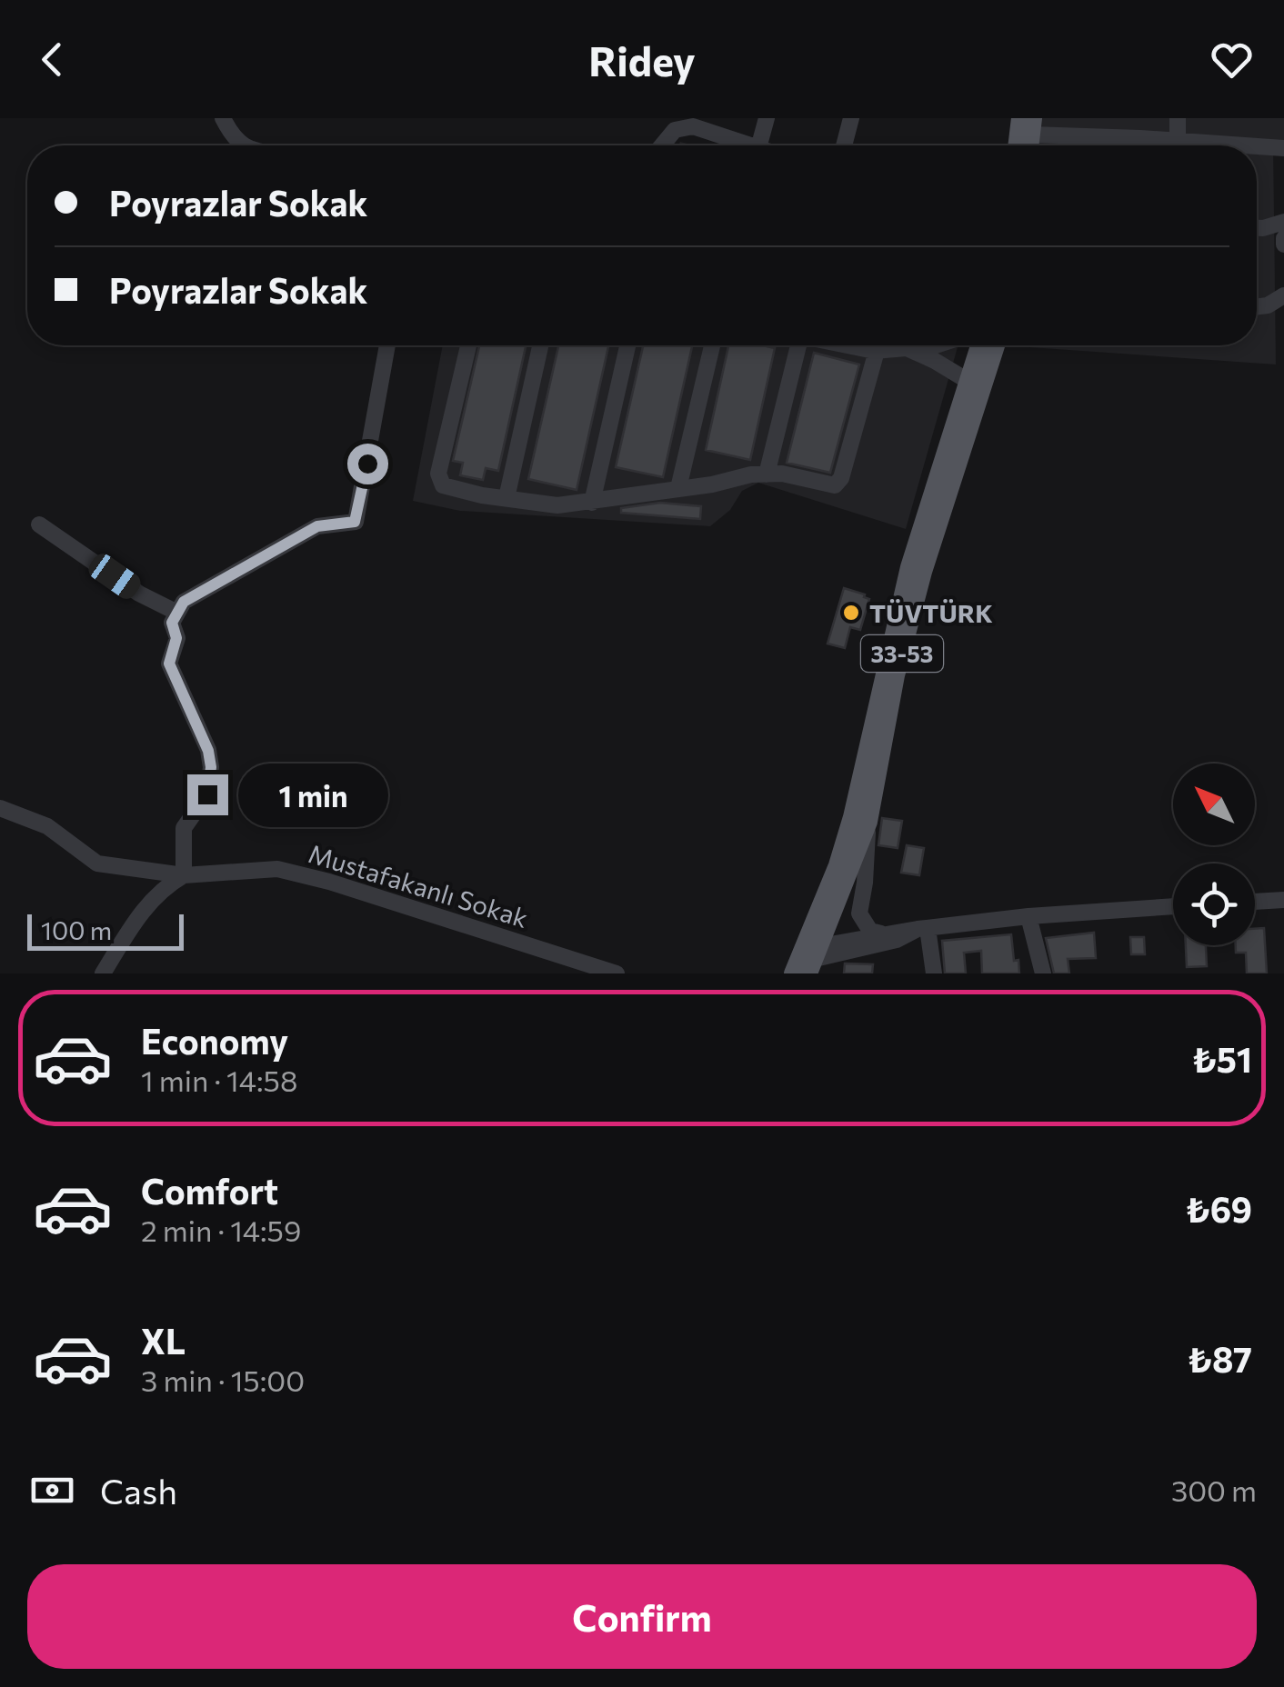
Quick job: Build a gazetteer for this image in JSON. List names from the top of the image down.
{
  "streets": {
    "main road": ["33-53"],
    "street": ["Mustafakanlı Sokak"]
  },
  "places": ["TÜVTÜRK"],
  "scale_bar": "100 m",
  "north": "top left",
  "page": {
    "header": "Ridey",
    "banner": ["Poyrazlar Sokak", "Poyrazlar Sokak"],
    "bubble": "1 min",
    "scale": "100 m",
    "list": [
      {
        "name": "Economy",
        "note": "1 min · 14:58",
        "value": "₺51"
      },
      {
        "name": "Comfort",
        "note": "2 min · 14:59",
        "value": "₺69"
      },
      {
        "name": "XL",
        "note": "3 min · 15:00",
        "value": "₺87"
      }
    ],
    "pay": ["Cash", "300 m"],
    "buttons": "Confirm"
  }
}
